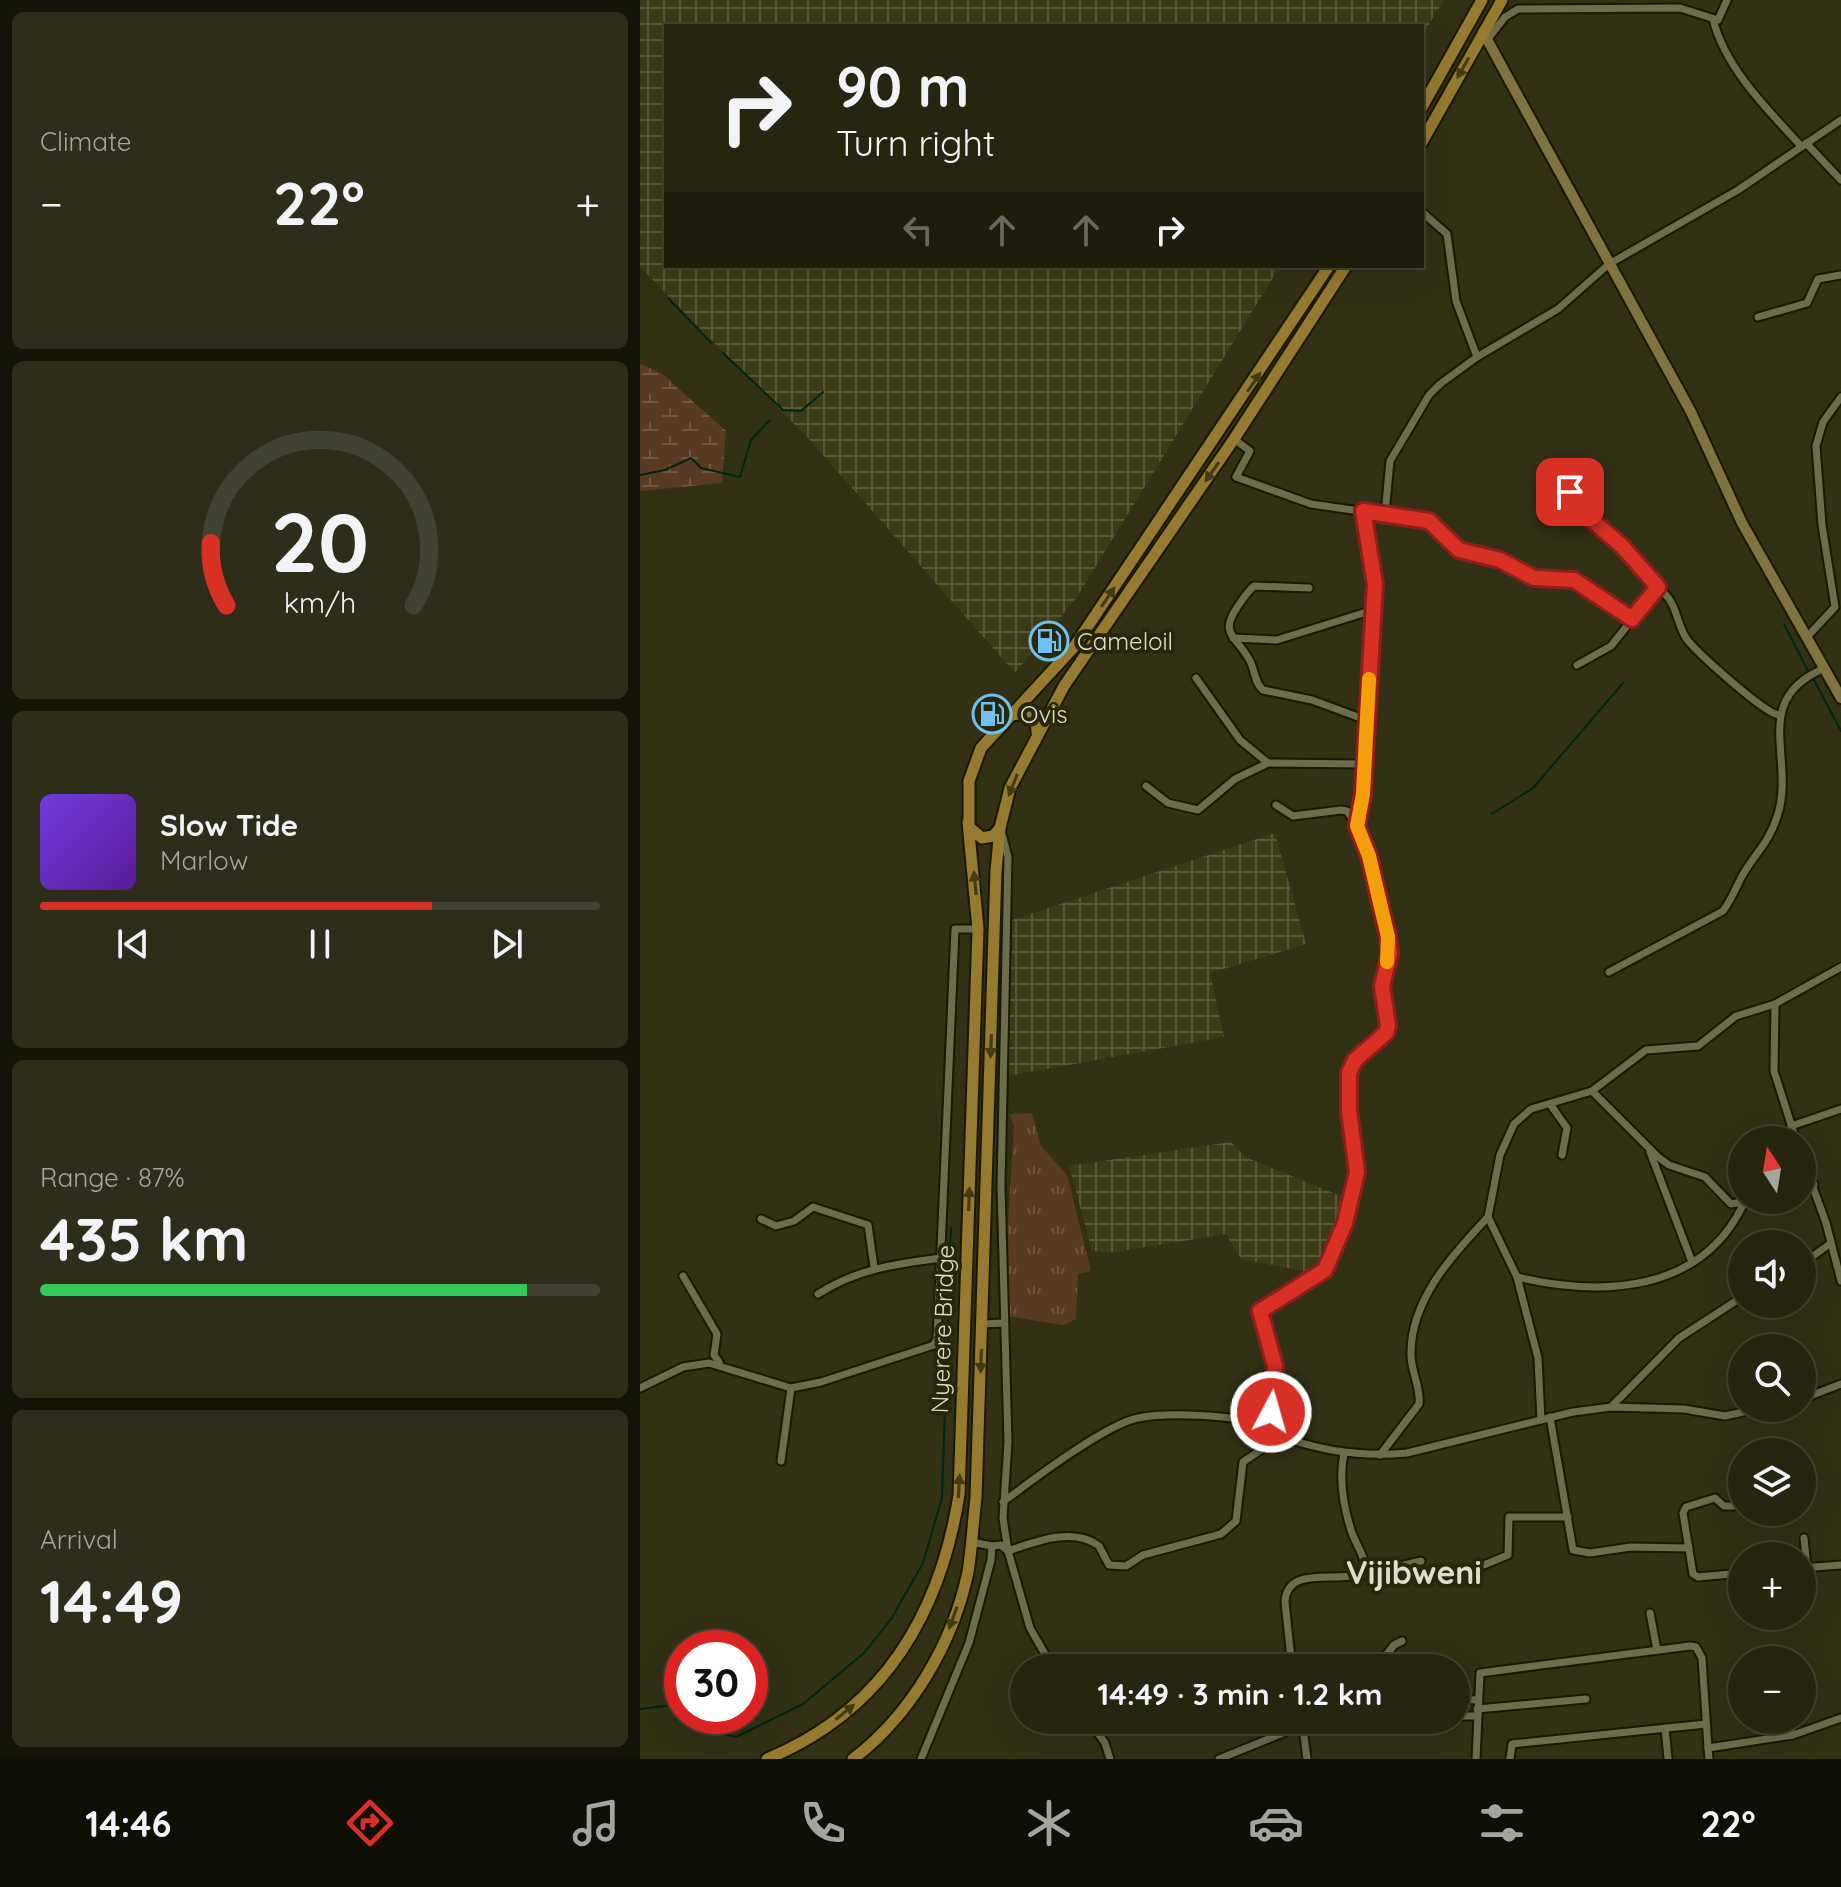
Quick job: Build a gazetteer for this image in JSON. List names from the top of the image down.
{
  "streets": {
    "main road": ["Nyerere Bridge"]
  },
  "districts": ["Vijibweni"],
  "places": {
    "fuel station": ["Cameloil", "Ovis"]
  },
  "north": "top",
  "page": {
    "tile": [
      "Climate",
      ["Range · 87%", "435 km"],
      ["Arrival", "14:49"]
    ],
    "turn": ["90 m", "Turn right"],
    "heat": ["−", "22°", "+"],
    "song": ["Slow Tide", "Marlow"],
    "map_buttons": ["+", "−"],
    "limit": "30",
    "trip": "14:49 · 3 min · 1.2 km",
    "tabs": ["14:46", "22°"],
    "gauge": ["20", "km/h"]
  }
}
